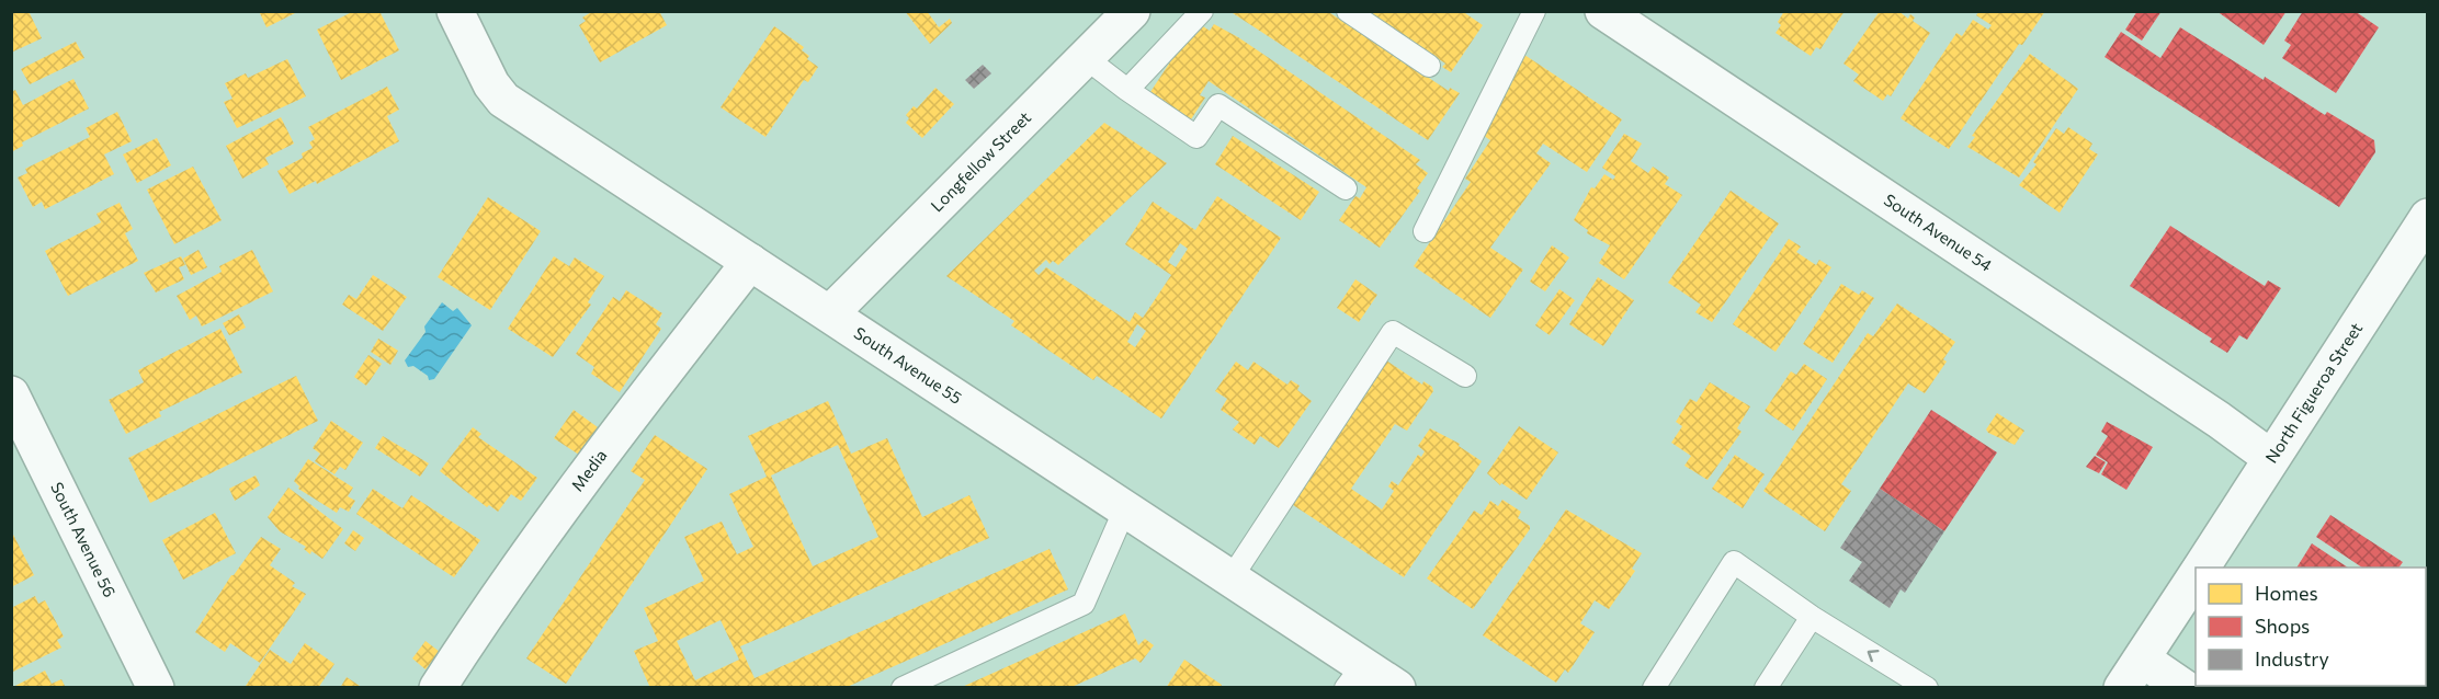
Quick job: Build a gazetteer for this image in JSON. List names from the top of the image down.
{
  "streets": {
    "street": [
      "Longfellow Street",
      "South Avenue 54",
      "South Avenue 55",
      "North Figueroa Street",
      "Media",
      "South Avenue 56"
    ]
  },
  "crossings": [
    ["Longfellow Street", "South Avenue 55"],
    ["South Avenue 54", "North Figueroa Street"],
    ["South Avenue 55", "Media"]
  ],
  "legend": ["Homes", "Shops", "Industry"]
}
